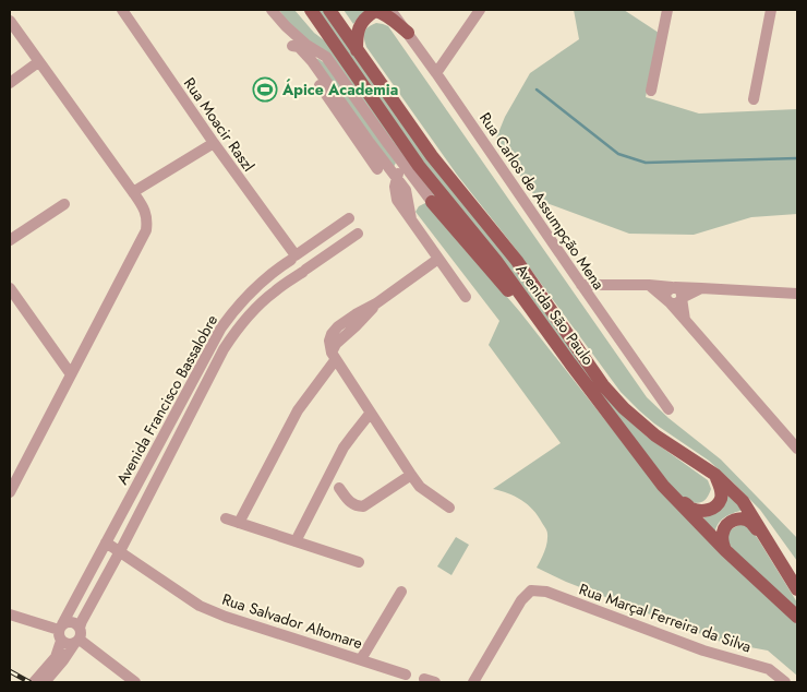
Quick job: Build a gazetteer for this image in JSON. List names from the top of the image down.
{
  "streets": {
    "main road": ["Avenida São Paulo"],
    "street": [
      "Rua Moacir Raszl",
      "Rua Carlos de Assumpção Mena",
      "Avenida Francisco Bassalobre",
      "Rua Marçal Ferreira da Silva",
      "Rua Salvador Altomare"
    ]
  },
  "crossings": [
    ["Rua Moacir Raszl", "Avenida Francisco Bassalobre"],
    ["Avenida Francisco Bassalobre", "Rua Salvador Altomare"]
  ],
  "places": {
    "sports": ["Ápice Academia"]
  }
}
